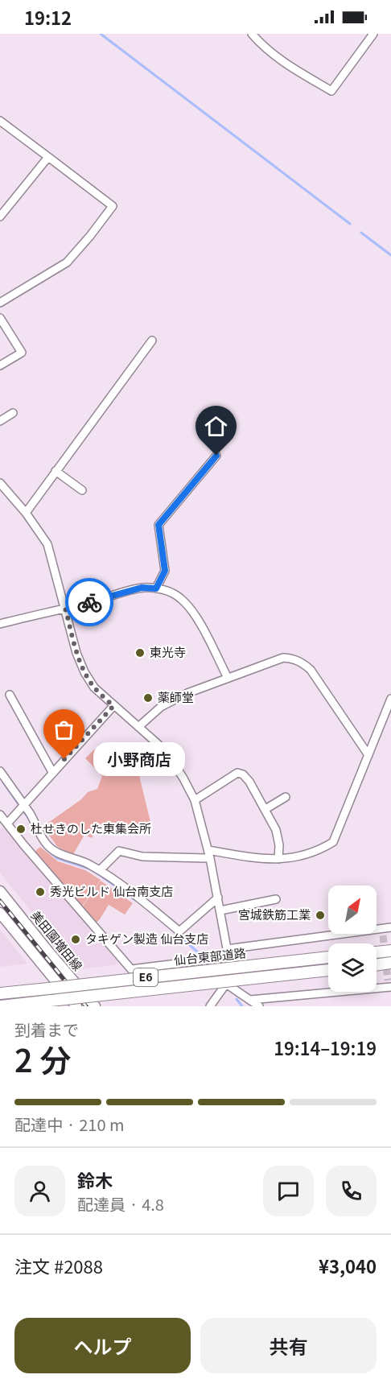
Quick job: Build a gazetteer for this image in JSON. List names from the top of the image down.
{
  "streets": {
    "highway": ["仙台東部道路", "E6"],
    "main road": ["美田園増田線"]
  },
  "places": [
    "東光寺",
    "薬師堂",
    "小野商店",
    "杜せきのした東集会所",
    "秀光ビルド 仙台南支店",
    "宮城鉄筋工業",
    "タキゲン製造 仙台支店"
  ],
  "north": "top right",
  "page": {
    "status": "19:12",
    "bubble": "小野商店",
    "heading": ["2 分", "到着まで", "19:14–19:19"],
    "panel": [
      "鈴木",
      "配達員 · 4.8",
      "注文 #2088",
      "¥3,040"
    ],
    "bar": "配達中 · 210 m",
    "buttons": ["ヘルプ", "共有"]
  }
}
